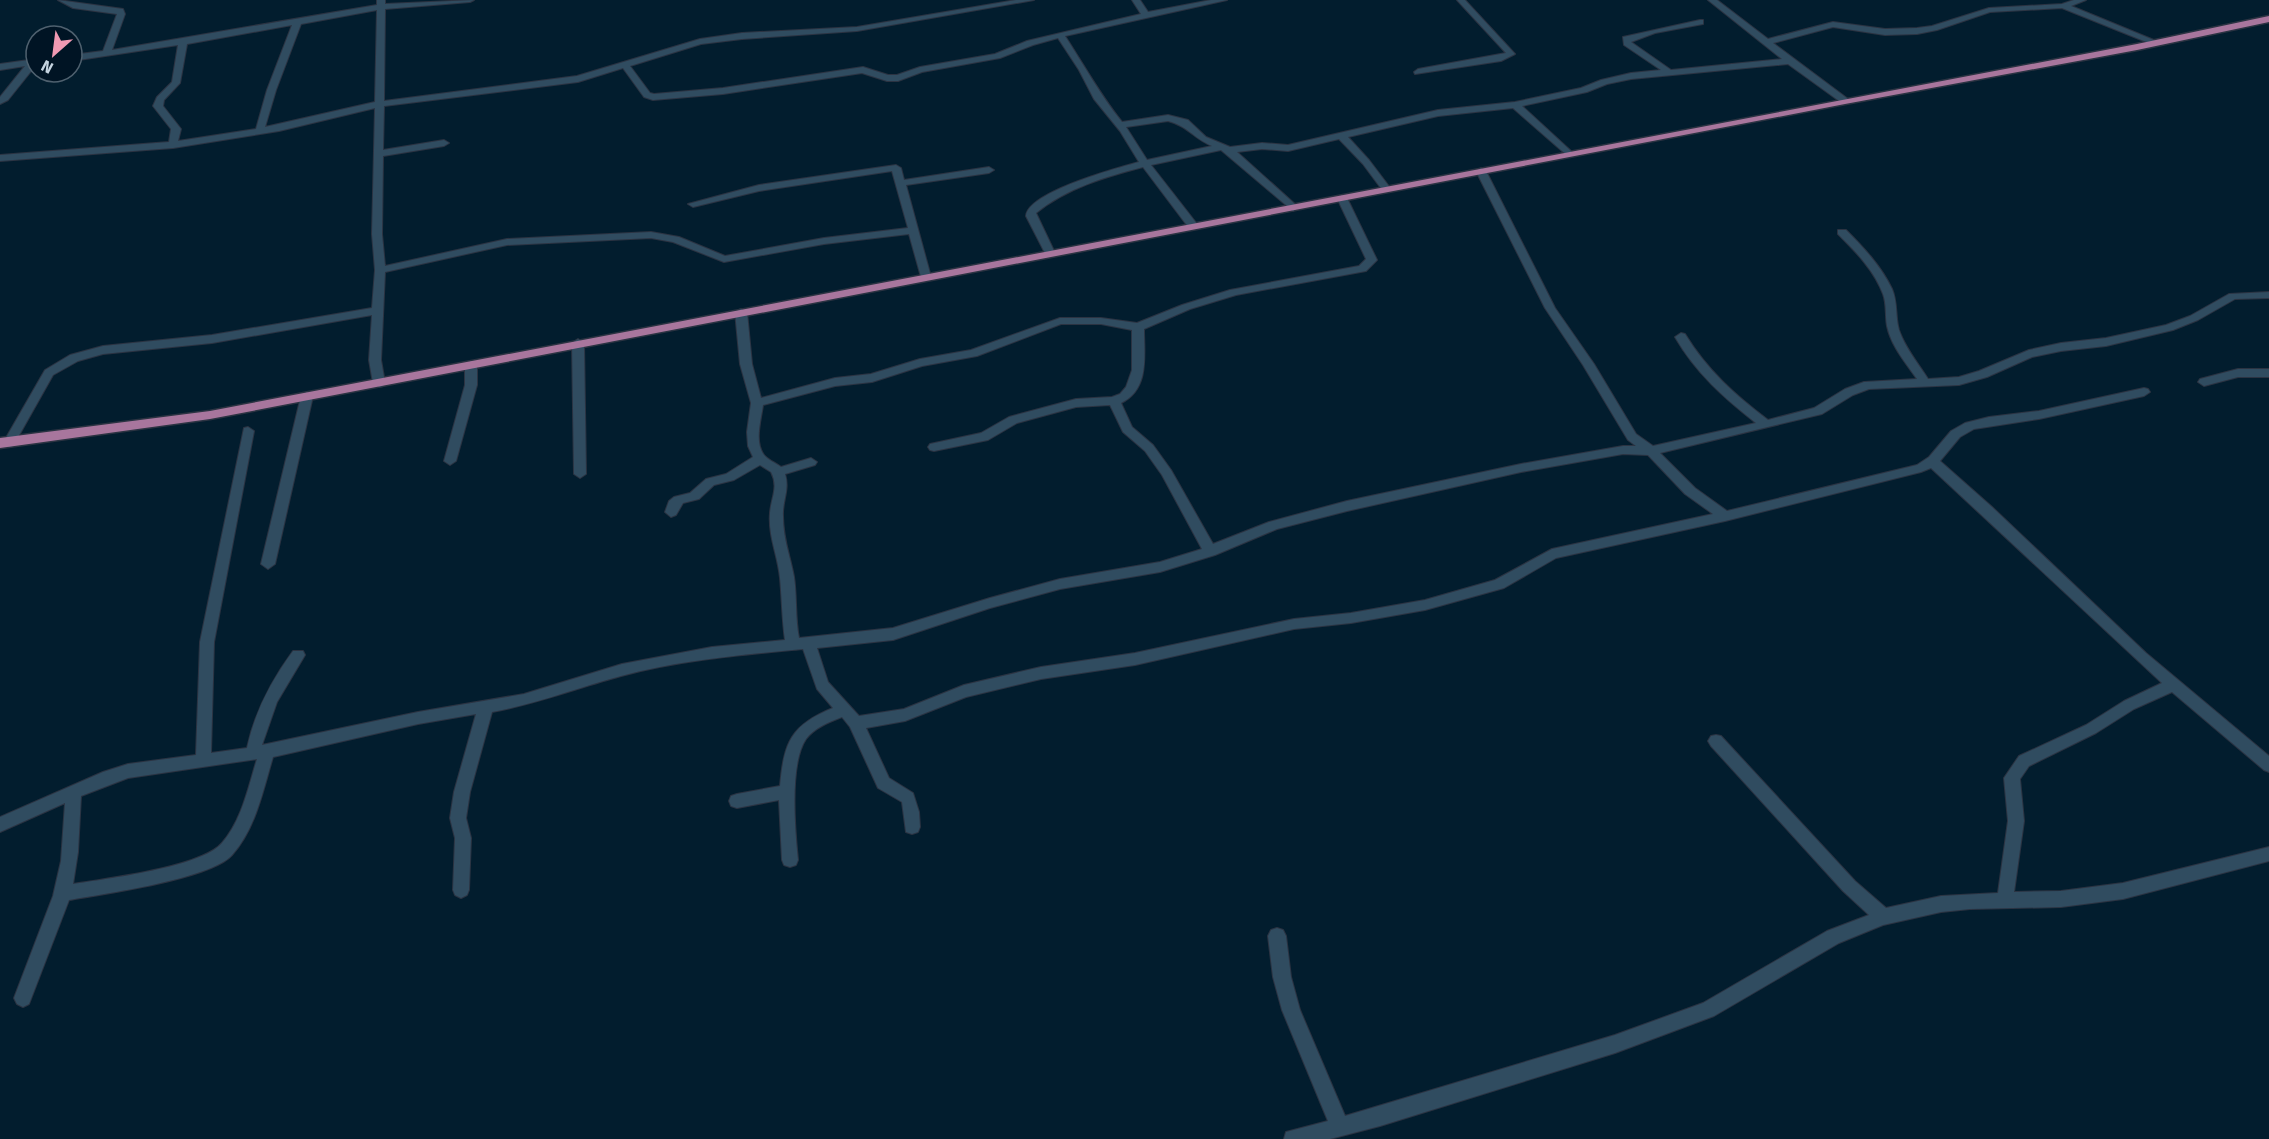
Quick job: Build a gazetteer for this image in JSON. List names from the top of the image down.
{
  "north": "bottom left"
}
